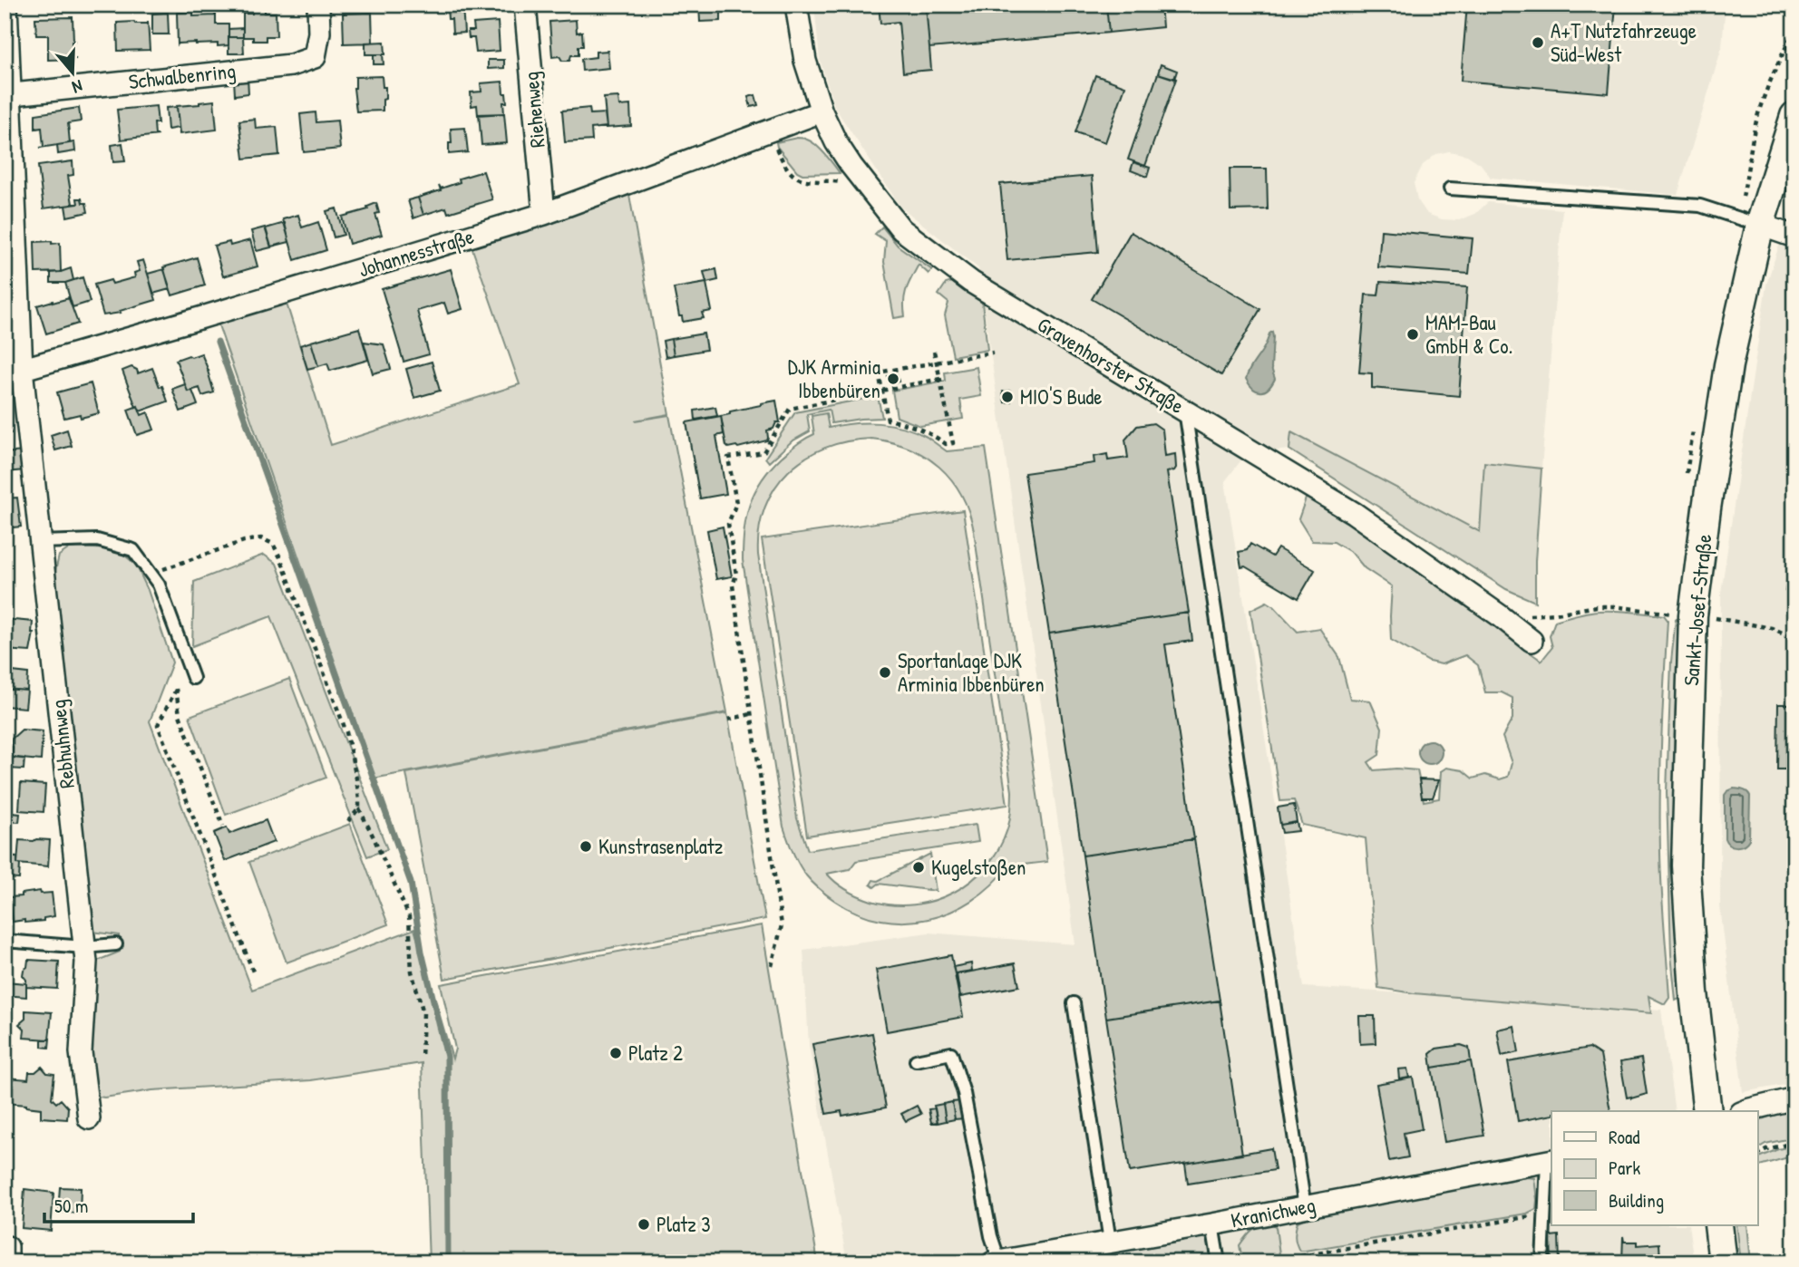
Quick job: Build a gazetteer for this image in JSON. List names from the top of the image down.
{
  "streets": {
    "street": [
      "Schwalbenring",
      "Riehenweg",
      "Johannesstraße",
      "Gravenhorster Straße",
      "Sankt-Josef-Straße",
      "Rebhuhnweg",
      "Kranichweg"
    ]
  },
  "crossings": [
    ["Schwalbenring", "Rebhuhnweg"],
    ["Riehenweg", "Johannesstraße"],
    ["Johannesstraße", "Gravenhorster Straße"],
    ["Johannesstraße", "Rebhuhnweg"]
  ],
  "places": [
    "A+T Nutzfahrzeuge Süd-West",
    "MAM-Bau GmbH & Co.",
    "DJK Arminia Ibbenbüren",
    "MIO'S Bude",
    "Sportanlage DJK Arminia Ibbenbüren",
    "Kunstrasenplatz",
    "Kugelstoßen",
    "Platz 2",
    "Platz 3"
  ],
  "legend": ["Road", "Park", "Building"],
  "scale_bar": "50 m",
  "north": "bottom"
}
